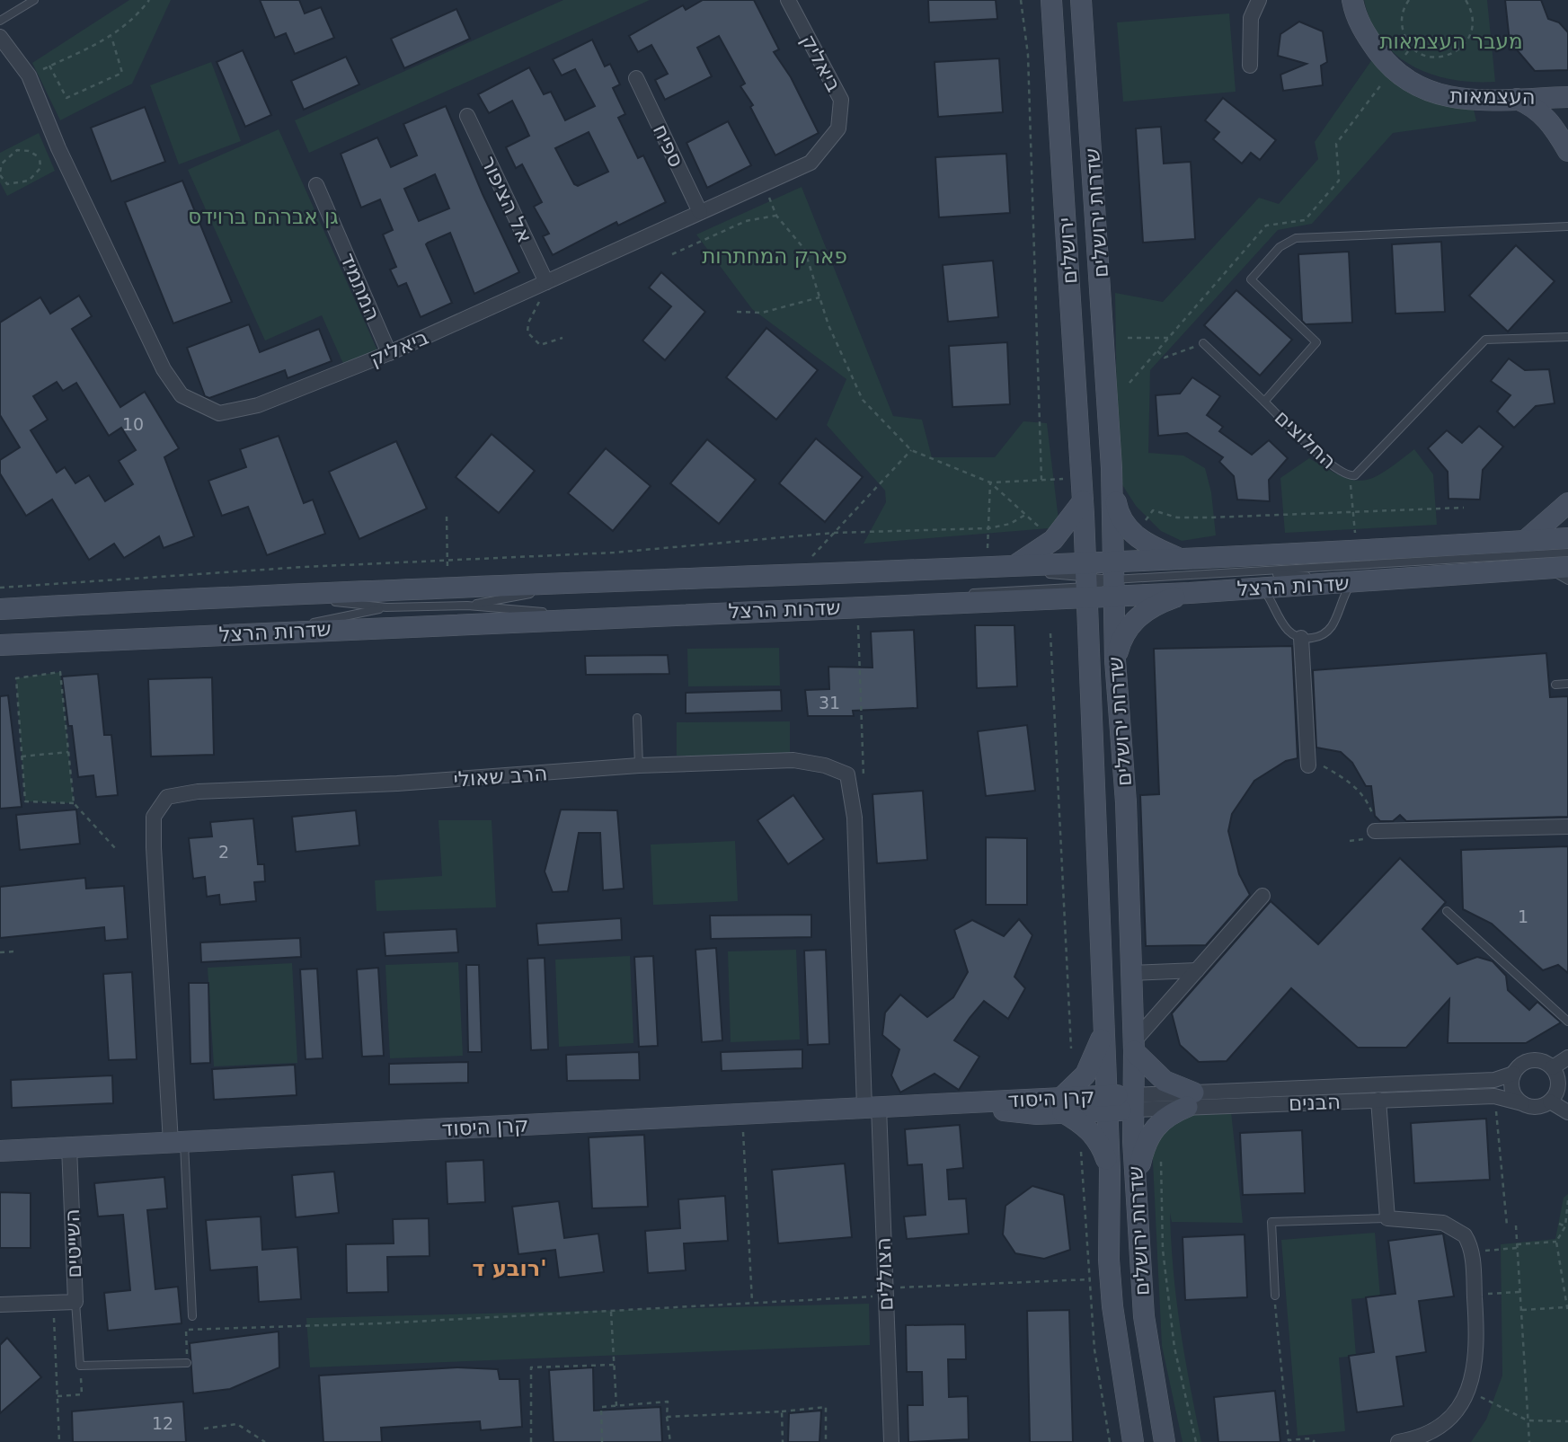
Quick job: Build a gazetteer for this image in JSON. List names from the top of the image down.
{
  "streets": {
    "main road": [
      "העצמאות",
      "שדרות ירושלים",
      "ירושלים",
      "שדרות הרצל",
      "קרן היסוד"
    ],
    "street": [
      "ביאליק",
      "ספיח",
      "אל הציפור",
      "המתמיד",
      "הרב שאולי",
      "הבנים",
      "השייטים",
      "הצוללים"
    ],
    "lane": ["החלוצים"]
  },
  "crossings": [
    ["ביאליק", "ספיח"],
    ["ביאליק", "אל הציפור"],
    ["ביאליק", "המתמיד"],
    ["שדרות ירושלים", "ירושלים"],
    ["שדרות ירושלים", "שדרות הרצל"],
    ["שדרות ירושלים", "קרן היסוד"],
    ["שדרות ירושלים", "הבנים"],
    ["הרב שאולי", "קרן היסוד"],
    ["הרב שאולי", "הצוללים"],
    ["קרן היסוד", "הבנים"],
    ["קרן היסוד", "השייטים"],
    ["קרן היסוד", "הצוללים"]
  ],
  "districts": ["רובע ד'"],
  "parks": ["מעבר העצמאות", "גן אברהם ברוידס", "פארק המחתרות"],
  "house_numbers": [
    "10",
    "31",
    "2",
    "1",
    "12"
  ]
}
